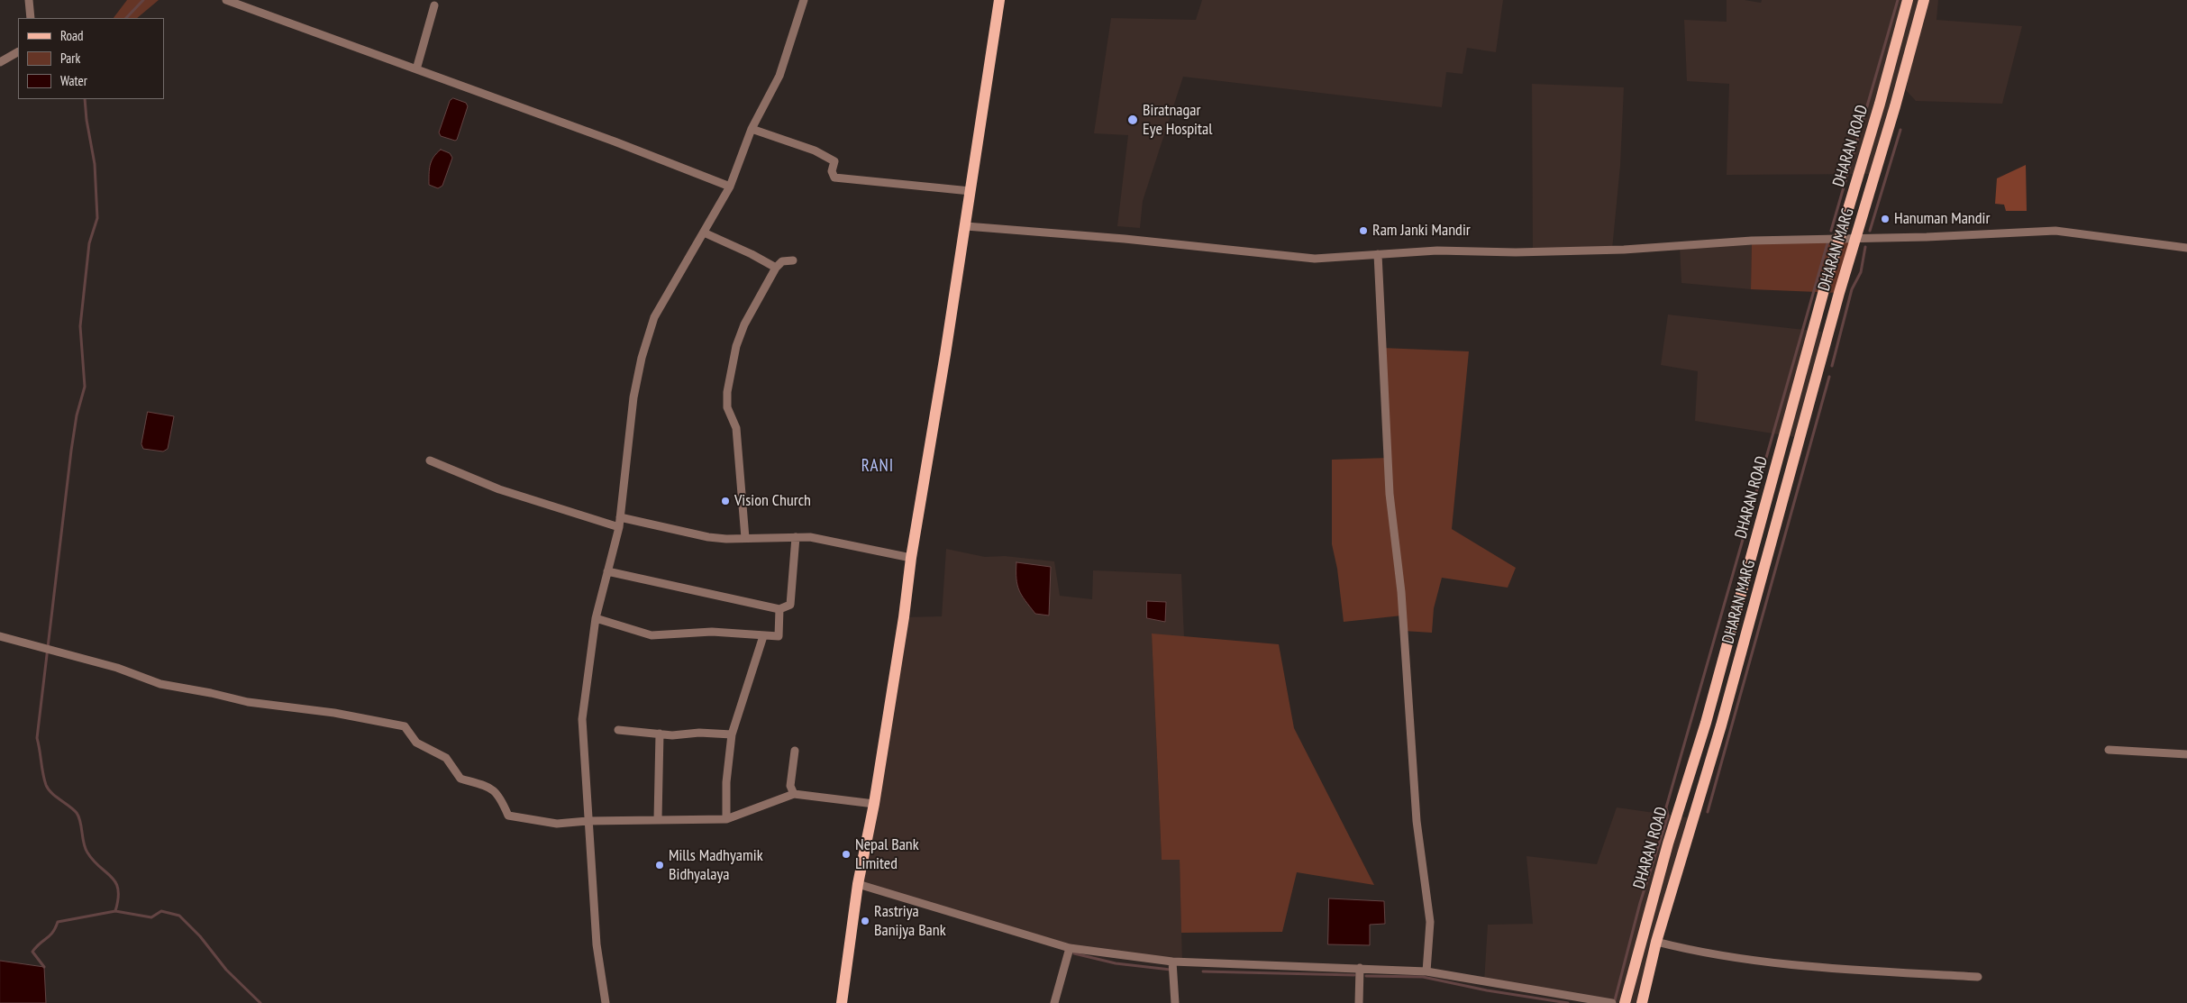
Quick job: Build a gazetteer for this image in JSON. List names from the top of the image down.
{
  "streets": {
    "main road": ["DHARAN ROAD", "DHARAN MARG"]
  },
  "districts": ["RANI"],
  "places": [
    "Biratnagar Eye Hospital",
    "Hanuman Mandir",
    "Ram Janki Mandir",
    "Vision Church",
    "Nepal Bank Limited",
    "Mills Madhyamik Bidhyalaya",
    "Rastriya Banijya Bank"
  ],
  "legend": ["Road", "Park", "Water"]
}
